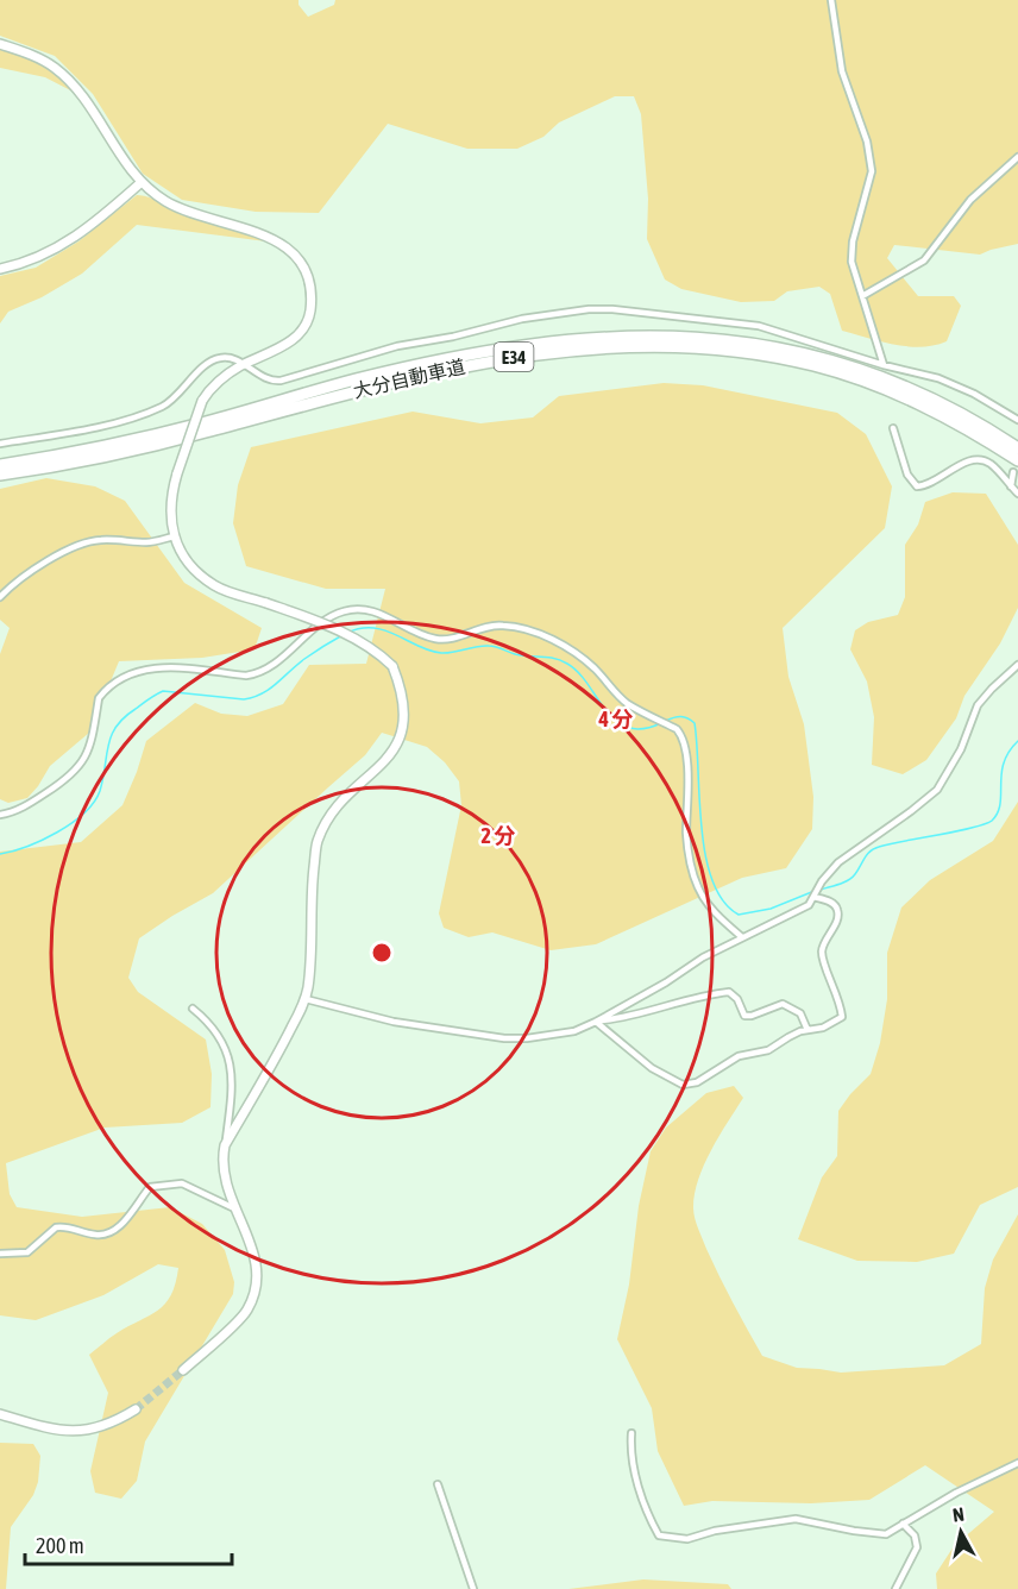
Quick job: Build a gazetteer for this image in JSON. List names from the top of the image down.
{
  "streets": {
    "highway": ["E34", "大分自動車道"]
  },
  "scale_bar": "200 m",
  "north": "top",
  "rings": ["4 分", "2 分"]
}
